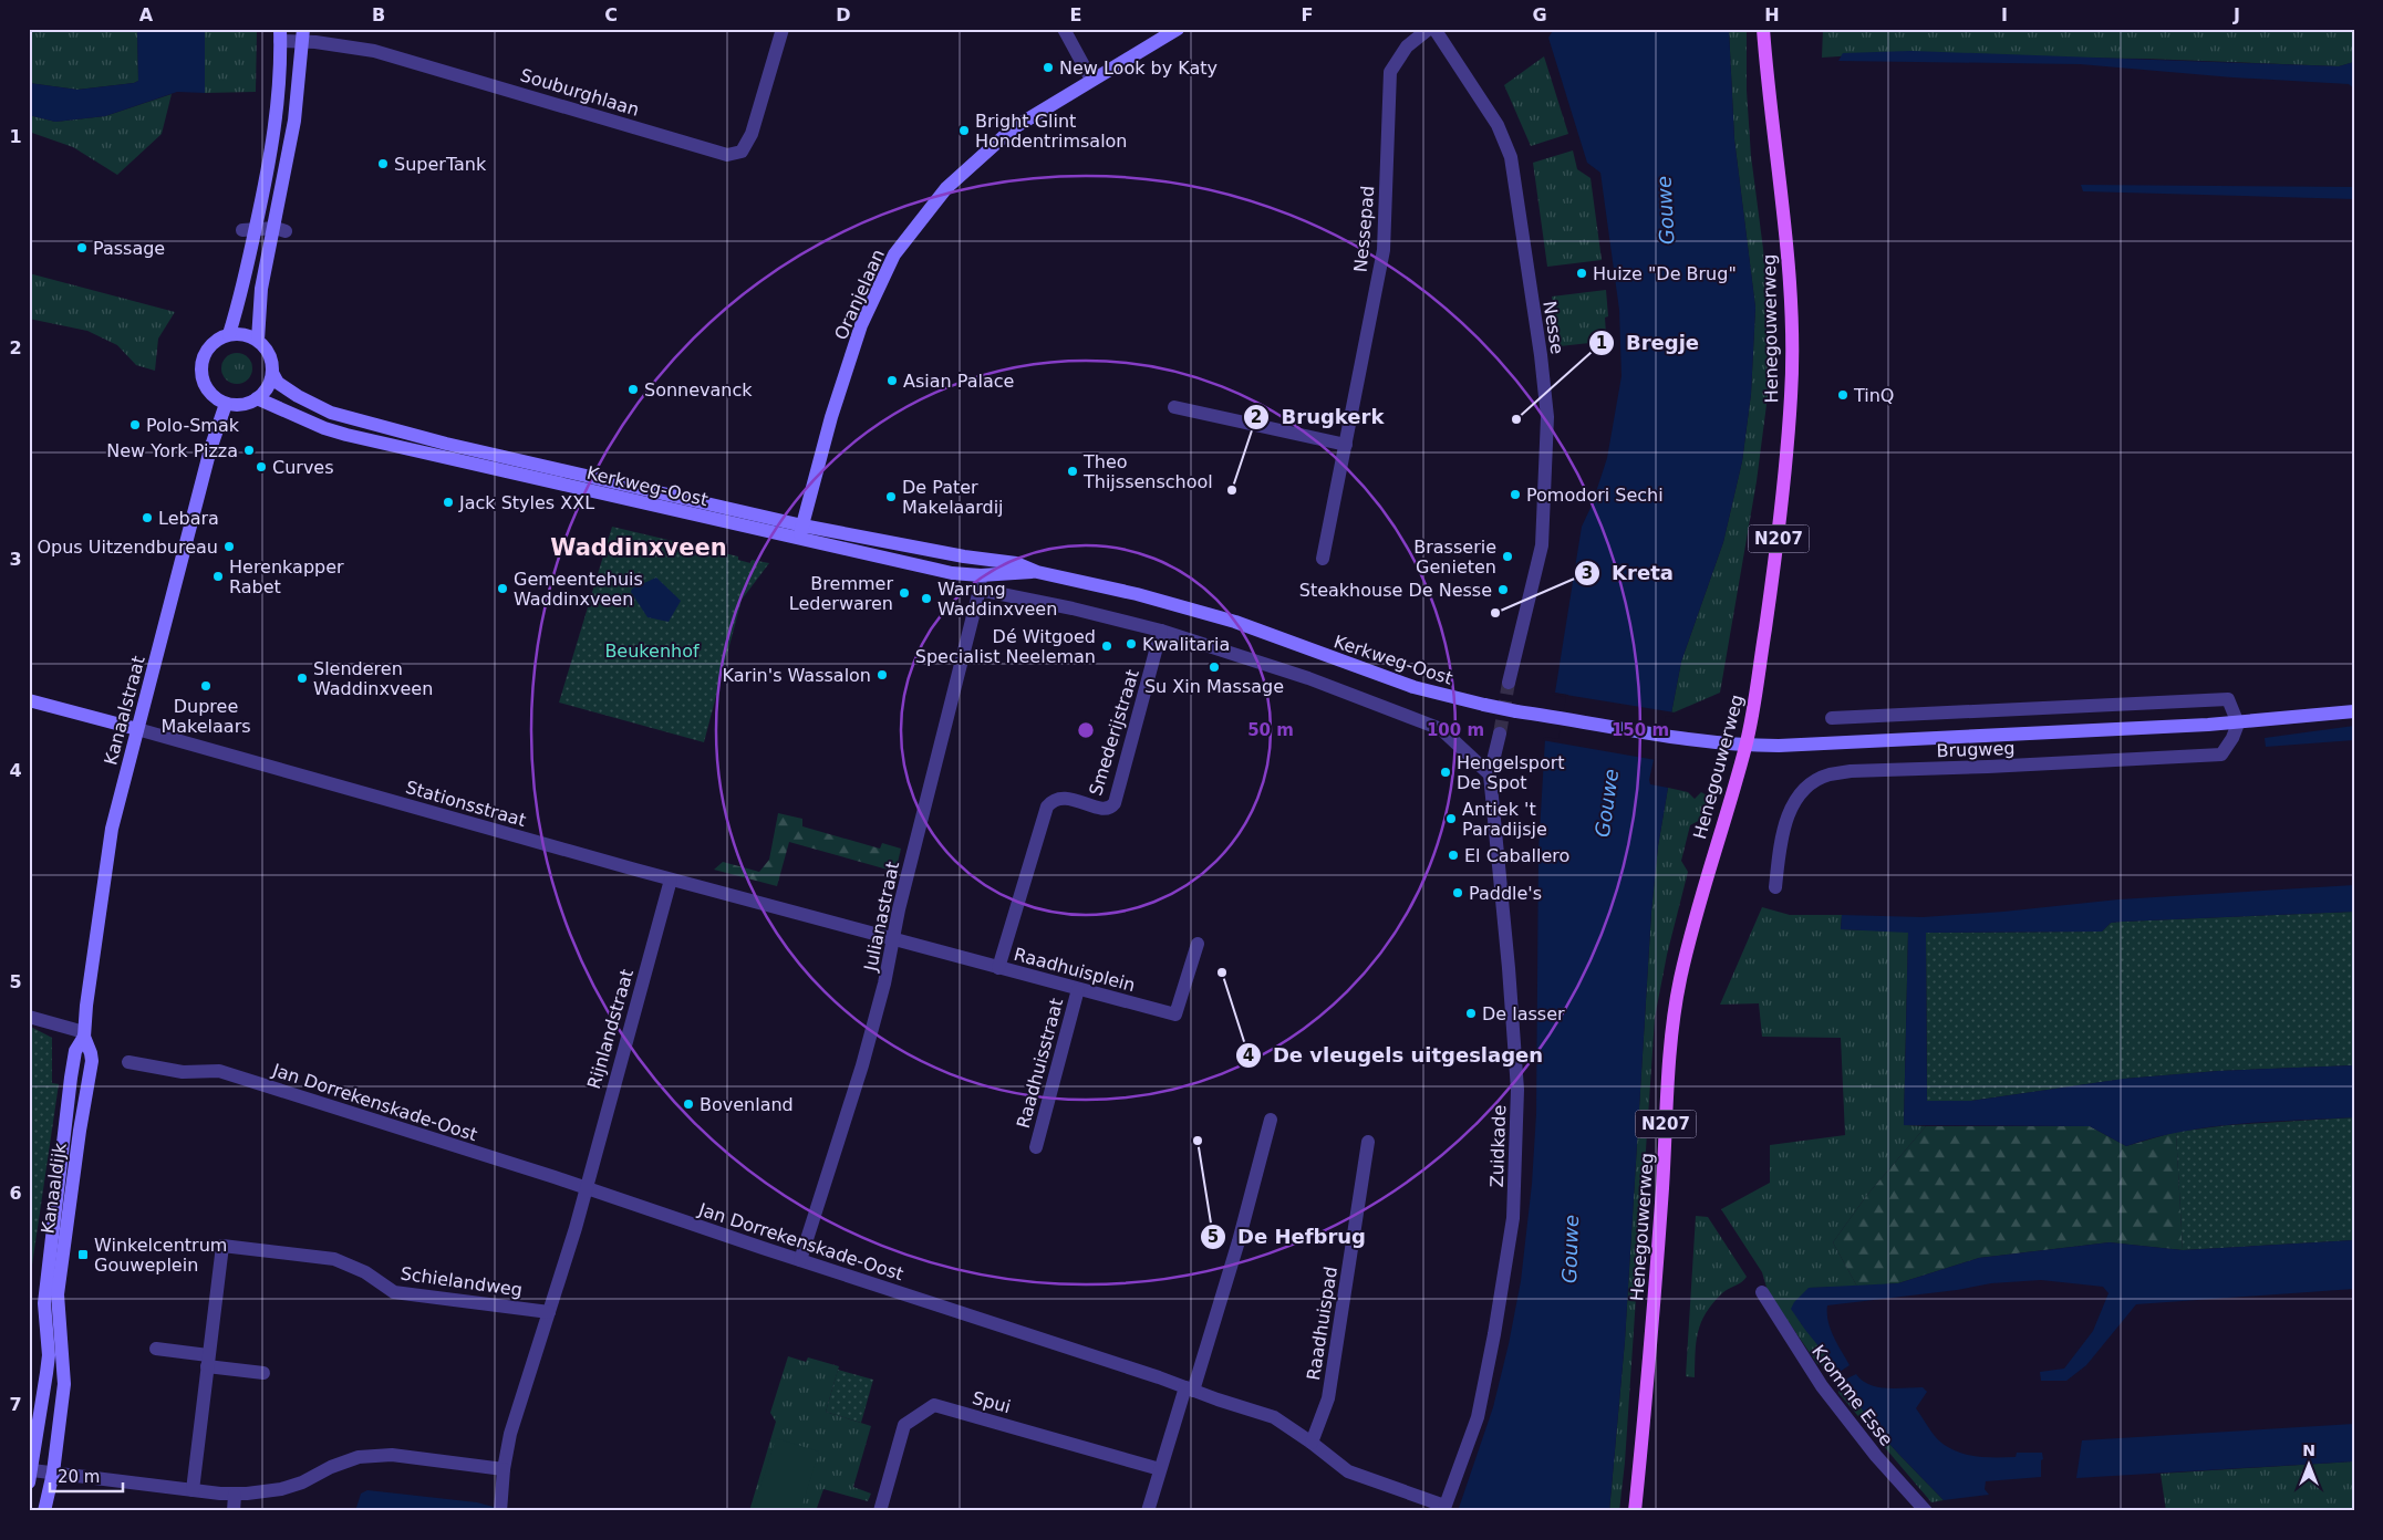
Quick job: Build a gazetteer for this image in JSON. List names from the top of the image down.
{
  "streets": {
    "main road": [
      "Oranjelaan",
      "Henegouwerweg",
      "Kerkweg-Oost",
      "N207",
      "Kanaalstraat",
      "Brugweg",
      "Stationsstraat",
      "Kanaaldijk"
    ],
    "street": [
      "Souburghlaan",
      "Nessepad",
      "Nesse",
      "Smederijstraat",
      "Julianastraat",
      "Raadhuisplein",
      "Rijnlandstraat",
      "Raadhuisstraat",
      "Jan Dorrekenskade-Oost",
      "Zuidkade",
      "Schielandweg",
      "Raadhuispad",
      "Kromme Esse",
      "Spui"
    ]
  },
  "crossings": [
    ["Oranjelaan", "Kerkweg-Oost"],
    ["Henegouwerweg", "Kerkweg-Oost"],
    ["Henegouwerweg", "Brugweg"],
    ["Kerkweg-Oost", "Kanaalstraat"],
    ["Kerkweg-Oost", "Smederijstraat"],
    ["Kerkweg-Oost", "Brugweg"],
    ["Kerkweg-Oost", "Julianastraat"],
    ["Kerkweg-Oost", "Zuidkade"],
    ["Kanaalstraat", "Stationsstraat"],
    ["Kanaalstraat", "Kanaaldijk"],
    ["Smederijstraat", "Raadhuisplein"],
    ["Stationsstraat", "Julianastraat"],
    ["Stationsstraat", "Raadhuisplein"],
    ["Stationsstraat", "Rijnlandstraat"],
    ["Julianastraat", "Raadhuisplein"],
    ["Julianastraat", "Jan Dorrekenskade-Oost"],
    ["Raadhuisplein", "Raadhuisstraat"],
    ["Rijnlandstraat", "Jan Dorrekenskade-Oost"],
    ["Jan Dorrekenskade-Oost", "Zuidkade"],
    ["Jan Dorrekenskade-Oost", "Raadhuispad"]
  ],
  "districts": ["Waddinxveen"],
  "water": ["Gouwe"],
  "parks": ["Beukenhof"],
  "places": {
    "other": [
      "New Look by Katy",
      "Bright Glint Hondentrimsalon",
      "SuperTank",
      "Passage",
      "Huize \"De Brug\"",
      "Asian Palace",
      "Sonnevanck",
      "TinQ",
      "Bregje",
      "Polo-Smak",
      "New York Pizza",
      "Curves",
      "Theo Thijssenschool",
      "Brugkerk",
      "Pomodori Sechi",
      "De Pater Makelaardij",
      "Jack Styles XXL",
      "Lebara",
      "Opus Uitzendbureau",
      "Brasserie Genieten",
      "Herenkapper Rabet",
      "Gemeentehuis Waddinxveen",
      "Steakhouse De Nesse",
      "Bremmer Lederwaren",
      "Warung Waddinxveen",
      "Kreta",
      "Kwalitaria",
      "Dé Witgoed Specialist Neeleman",
      "Su Xin Massage",
      "Karin's Wassalon",
      "Slenderen Waddinxveen",
      "Dupree Makelaars",
      "Hengelsport De Spot",
      "Antiek 't Paradijsje",
      "El Caballero",
      "Paddle's",
      "De vleugels uitgeslagen",
      "De lasser",
      "Bovenland",
      "De Hefbrug"
    ],
    "transit": ["Winkelcentrum Gouweplein"]
  },
  "scale_bar": "20 m",
  "north": "top",
  "grid": {
    "columns": [
      "A",
      "B",
      "C",
      "D",
      "E",
      "F",
      "G",
      "H",
      "I",
      "J"
    ],
    "rows": [
      "1",
      "2",
      "3",
      "4",
      "5",
      "6",
      "7"
    ]
  },
  "rings": ["50 m", "100 m", "150 m"]
}
